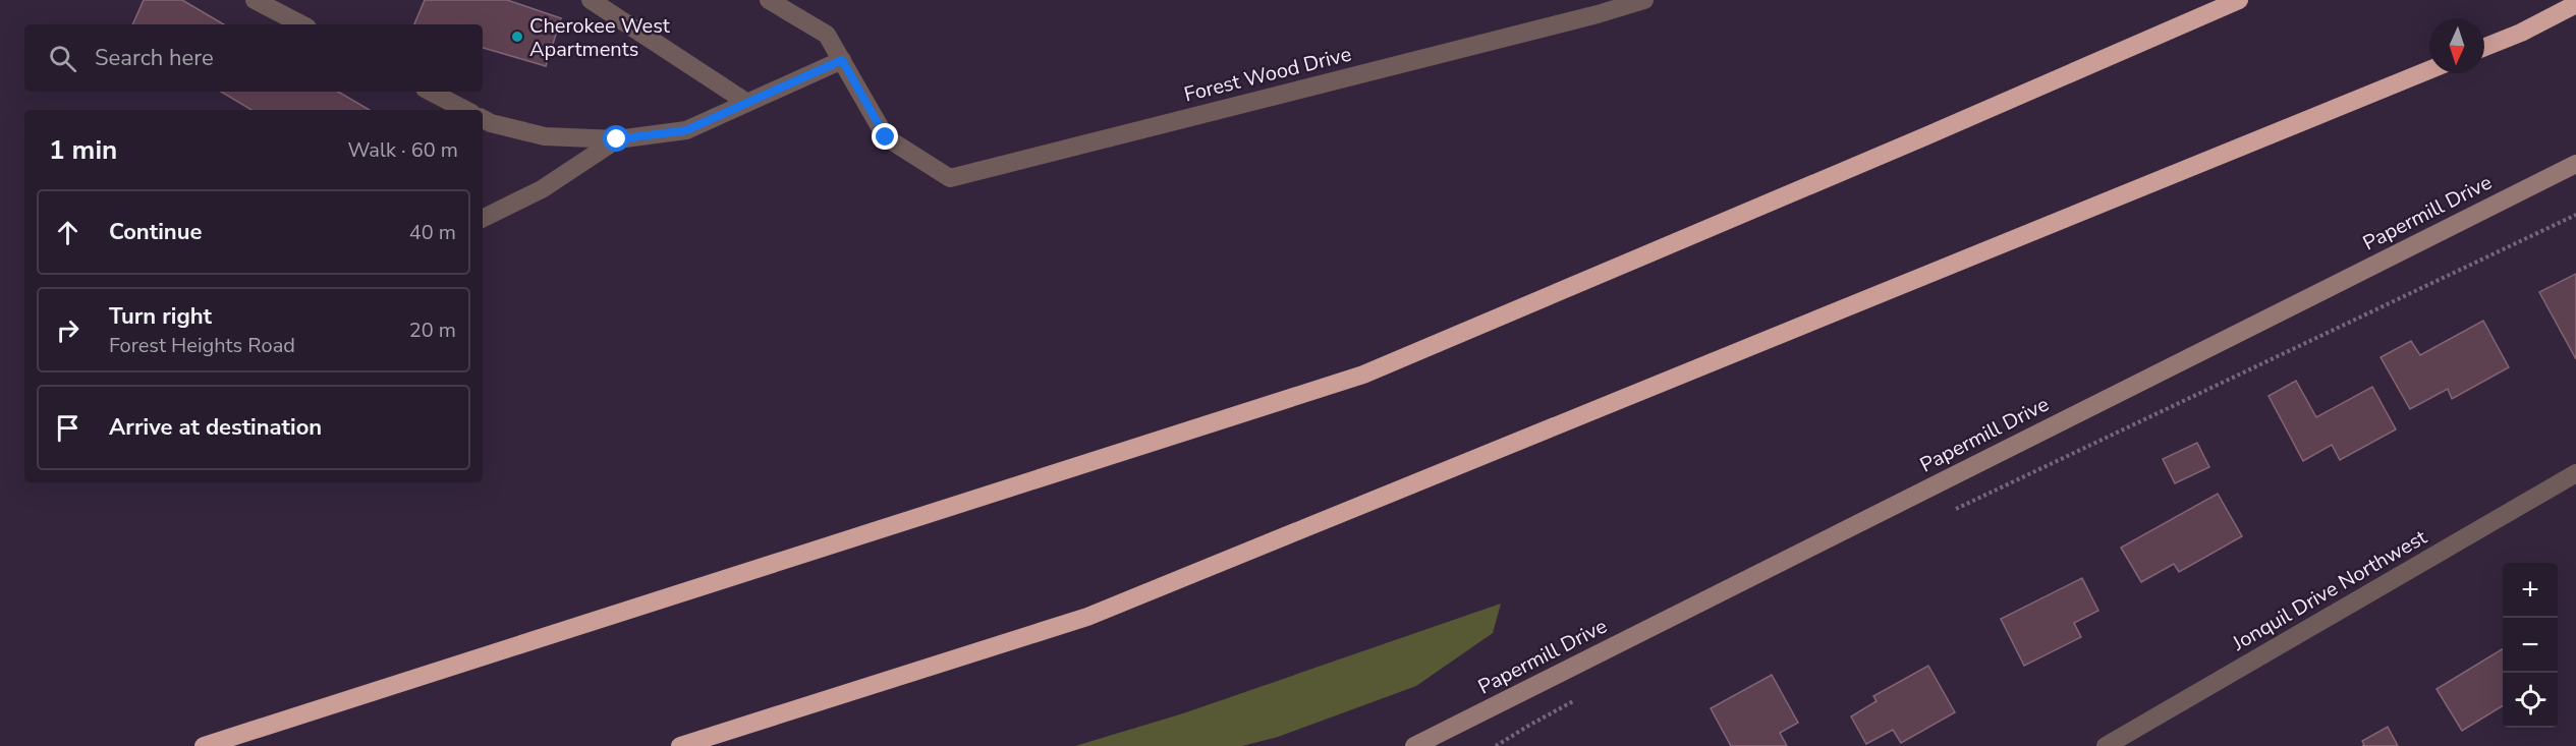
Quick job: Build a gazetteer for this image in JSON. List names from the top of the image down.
{
  "streets": {
    "main road": ["Papermill Drive"],
    "street": ["Forest Wood Drive", "Jonquil Drive Northwest"]
  },
  "places": ["Cherokee West Apartments"],
  "north": "bottom",
  "page": {
    "search": "Search here",
    "heading": ["1 min", "Walk · 60 m"],
    "list": [
      ["Continue", "40 m"],
      ["Turn right", "Forest Heights Road", "20 m"],
      "Arrive at destination"
    ],
    "map_buttons": ["+", "−"]
  }
}
